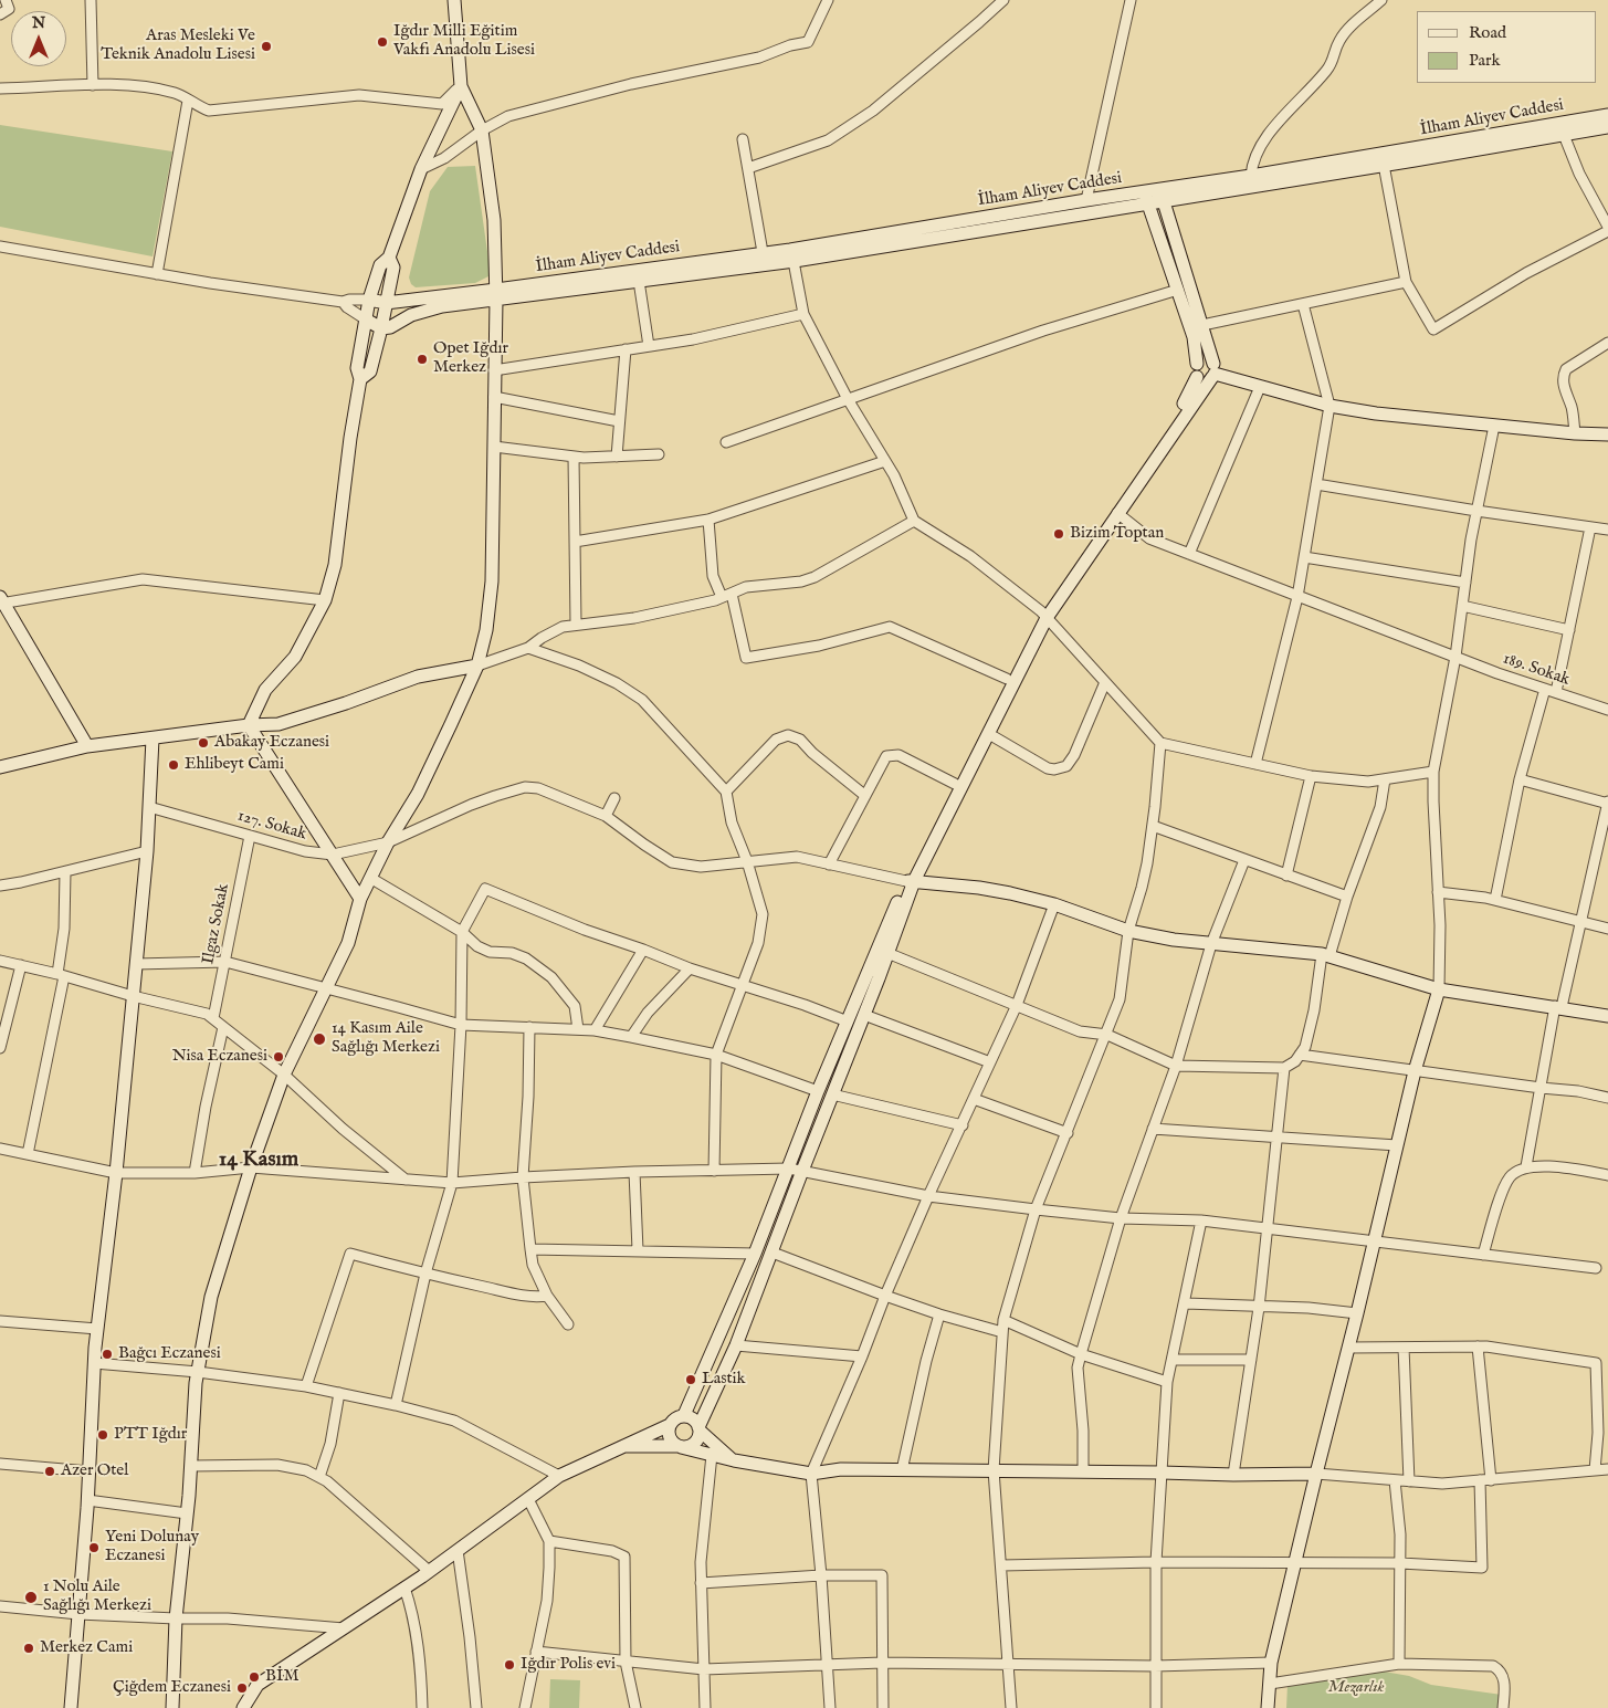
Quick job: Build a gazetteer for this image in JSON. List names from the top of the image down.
{
  "streets": {
    "street": [
      "İlham Aliyev Caddesi",
      "189. Sokak",
      "127. Sokak",
      "Ilgaz Sokak"
    ]
  },
  "crossings": [
    ["127. Sokak", "Ilgaz Sokak"]
  ],
  "districts": ["14 Kasım"],
  "parks": ["Mezarlık"],
  "places": [
    "Iğdır Milli Eğitim Vakfı Anadolu Lisesi",
    "Aras Mesleki Ve Teknik Anadolu Lisesi",
    "Opet Iğdır Merkez",
    "Bizim Toptan",
    "Abakay Eczanesi",
    "Ehlibeyt Cami",
    "14 Kasım Aile Sağlığı Merkezi",
    "Nisa Eczanesi",
    "Bağcı Eczanesi",
    "Lastik",
    "PTT Iğdır",
    "Azer Otel",
    "Yeni Dolunay Eczanesi",
    "1 Nolu Aile Sağlığı Merkezi",
    "Merkez Cami",
    "Iğdır Polis evi",
    "BİM",
    "Çiğdem Eczanesi"
  ],
  "legend": ["Road", "Park"],
  "north": "top"
}
